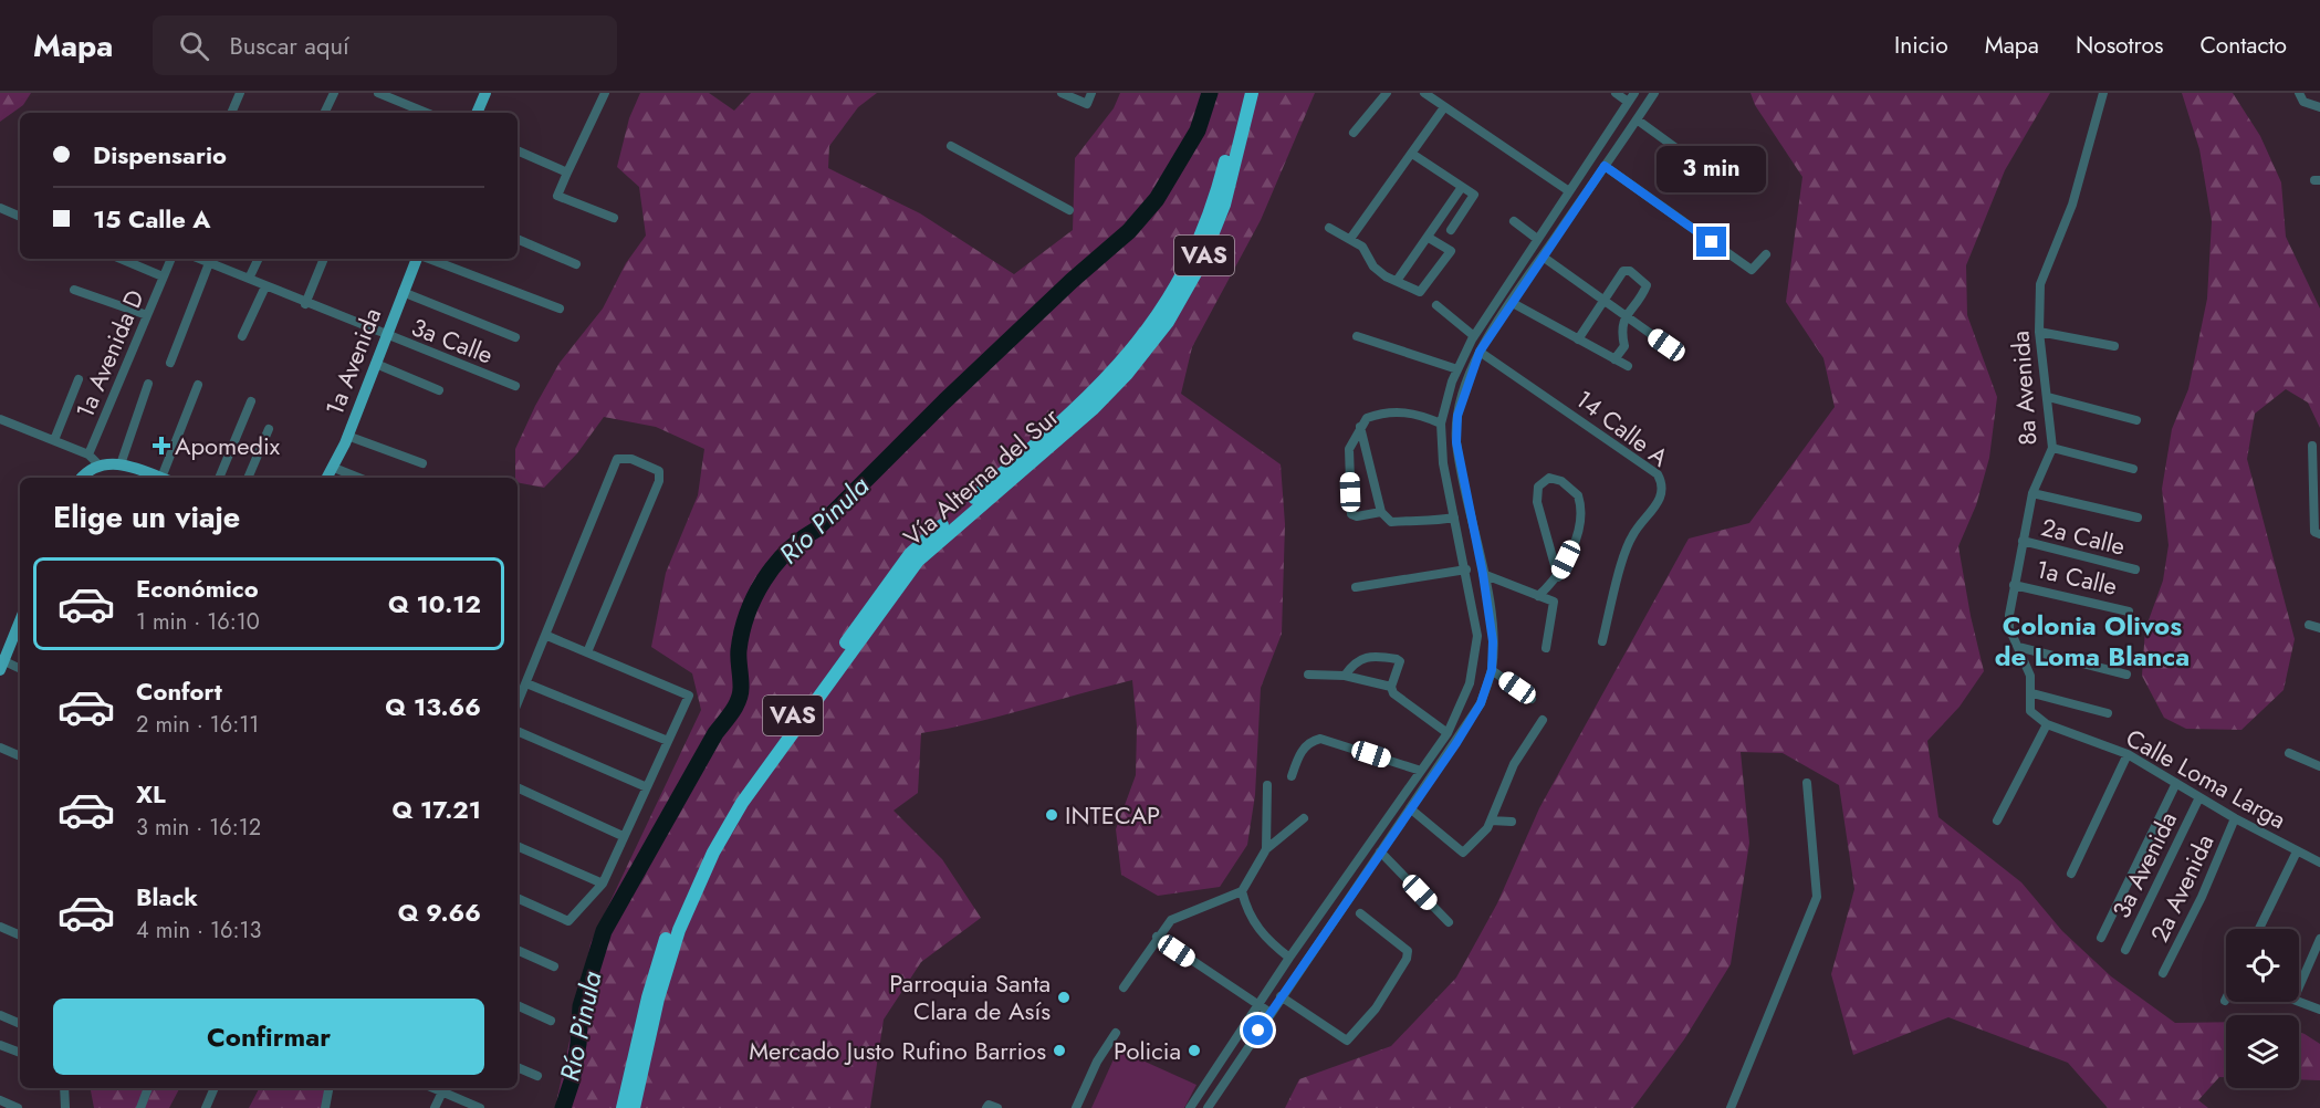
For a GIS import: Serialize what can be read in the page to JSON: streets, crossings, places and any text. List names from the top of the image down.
{
  "streets": {
    "highway": ["VAS", "Vía Alterna del Sur"],
    "main road": ["1a Avenida"],
    "street": [
      "3a Calle",
      "1a Avenida D",
      "8a Avenida",
      "14 Calle A",
      "2a Calle",
      "1a Calle",
      "Calle Loma Larga",
      "3a Avenida",
      "2a Avenida"
    ]
  },
  "crossings": [
    ["3a Calle", "1a Avenida"],
    ["8a Avenida", "2a Calle"],
    ["8a Avenida", "1a Calle"],
    ["8a Avenida", "Calle Loma Larga"],
    ["Calle Loma Larga", "3a Avenida"],
    ["Calle Loma Larga", "2a Avenida"]
  ],
  "districts": ["Colonia Olivos de Loma Blanca"],
  "water": ["Río Pinula"],
  "places": {
    "health": ["Apomedix"],
    "other": [
      "INTECAP",
      "Parroquia Santa Clara de Asís",
      "Mercado Justo Rufino Barrios",
      "Policia"
    ]
  },
  "page": {
    "header": "Mapa",
    "search": "Buscar aquí",
    "nav": [
      "Inicio",
      "Mapa",
      "Nosotros",
      "Contacto"
    ],
    "banner": ["Dispensario", "15 Calle A"],
    "bubble": "3 min",
    "heading": "Elige un viaje",
    "list": [
      {
        "name": "Económico",
        "note": "1 min · 16:10",
        "value": "Q 10.12"
      },
      {
        "name": "Confort",
        "note": "2 min · 16:11",
        "value": "Q 13.66"
      },
      {
        "name": "XL",
        "note": "3 min · 16:12",
        "value": "Q 17.21"
      },
      {
        "name": "Black",
        "note": "4 min · 16:13",
        "value": "Q 9.66"
      }
    ],
    "buttons": "Confirmar"
  }
}
